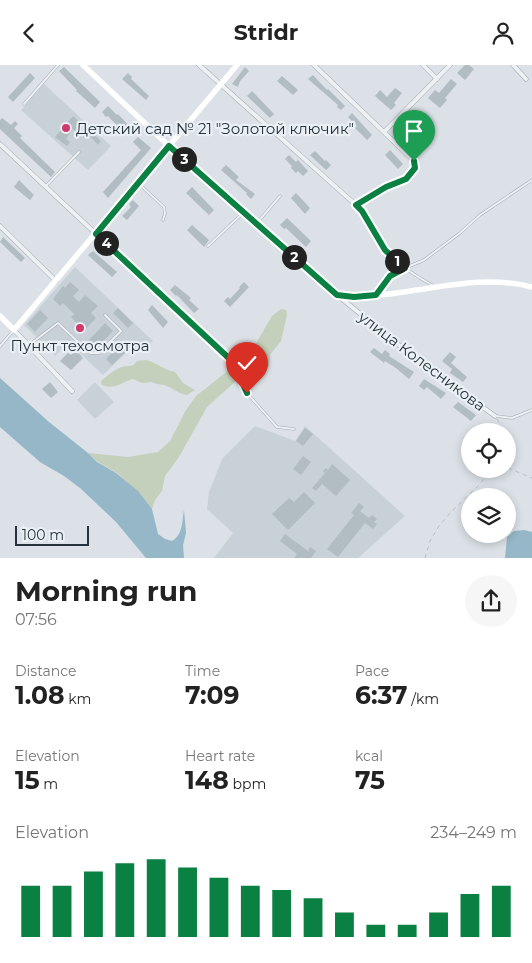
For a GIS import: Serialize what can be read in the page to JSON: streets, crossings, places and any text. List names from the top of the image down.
{
  "streets": {
    "street": ["улица Колесникова"]
  },
  "places": ["Детский сад № 21 \"Золотой ключик\"", "Пункт техосмотра"],
  "scale_bar": "100 m",
  "page": {
    "header": "Stridr",
    "pins": [
      "3",
      "4",
      "2",
      "1"
    ],
    "scale": "100 m",
    "heading": ["Morning run", "07:56"],
    "stats": [
      ["Distance", "1.08 km"],
      ["Time", "7:09"],
      ["Pace", "6:37 /km"],
      ["Elevation", "15 m"],
      ["Heart rate", "148 bpm"],
      ["kcal", "75"]
    ],
    "chart": ["Elevation", "234–249 m"]
  }
}
